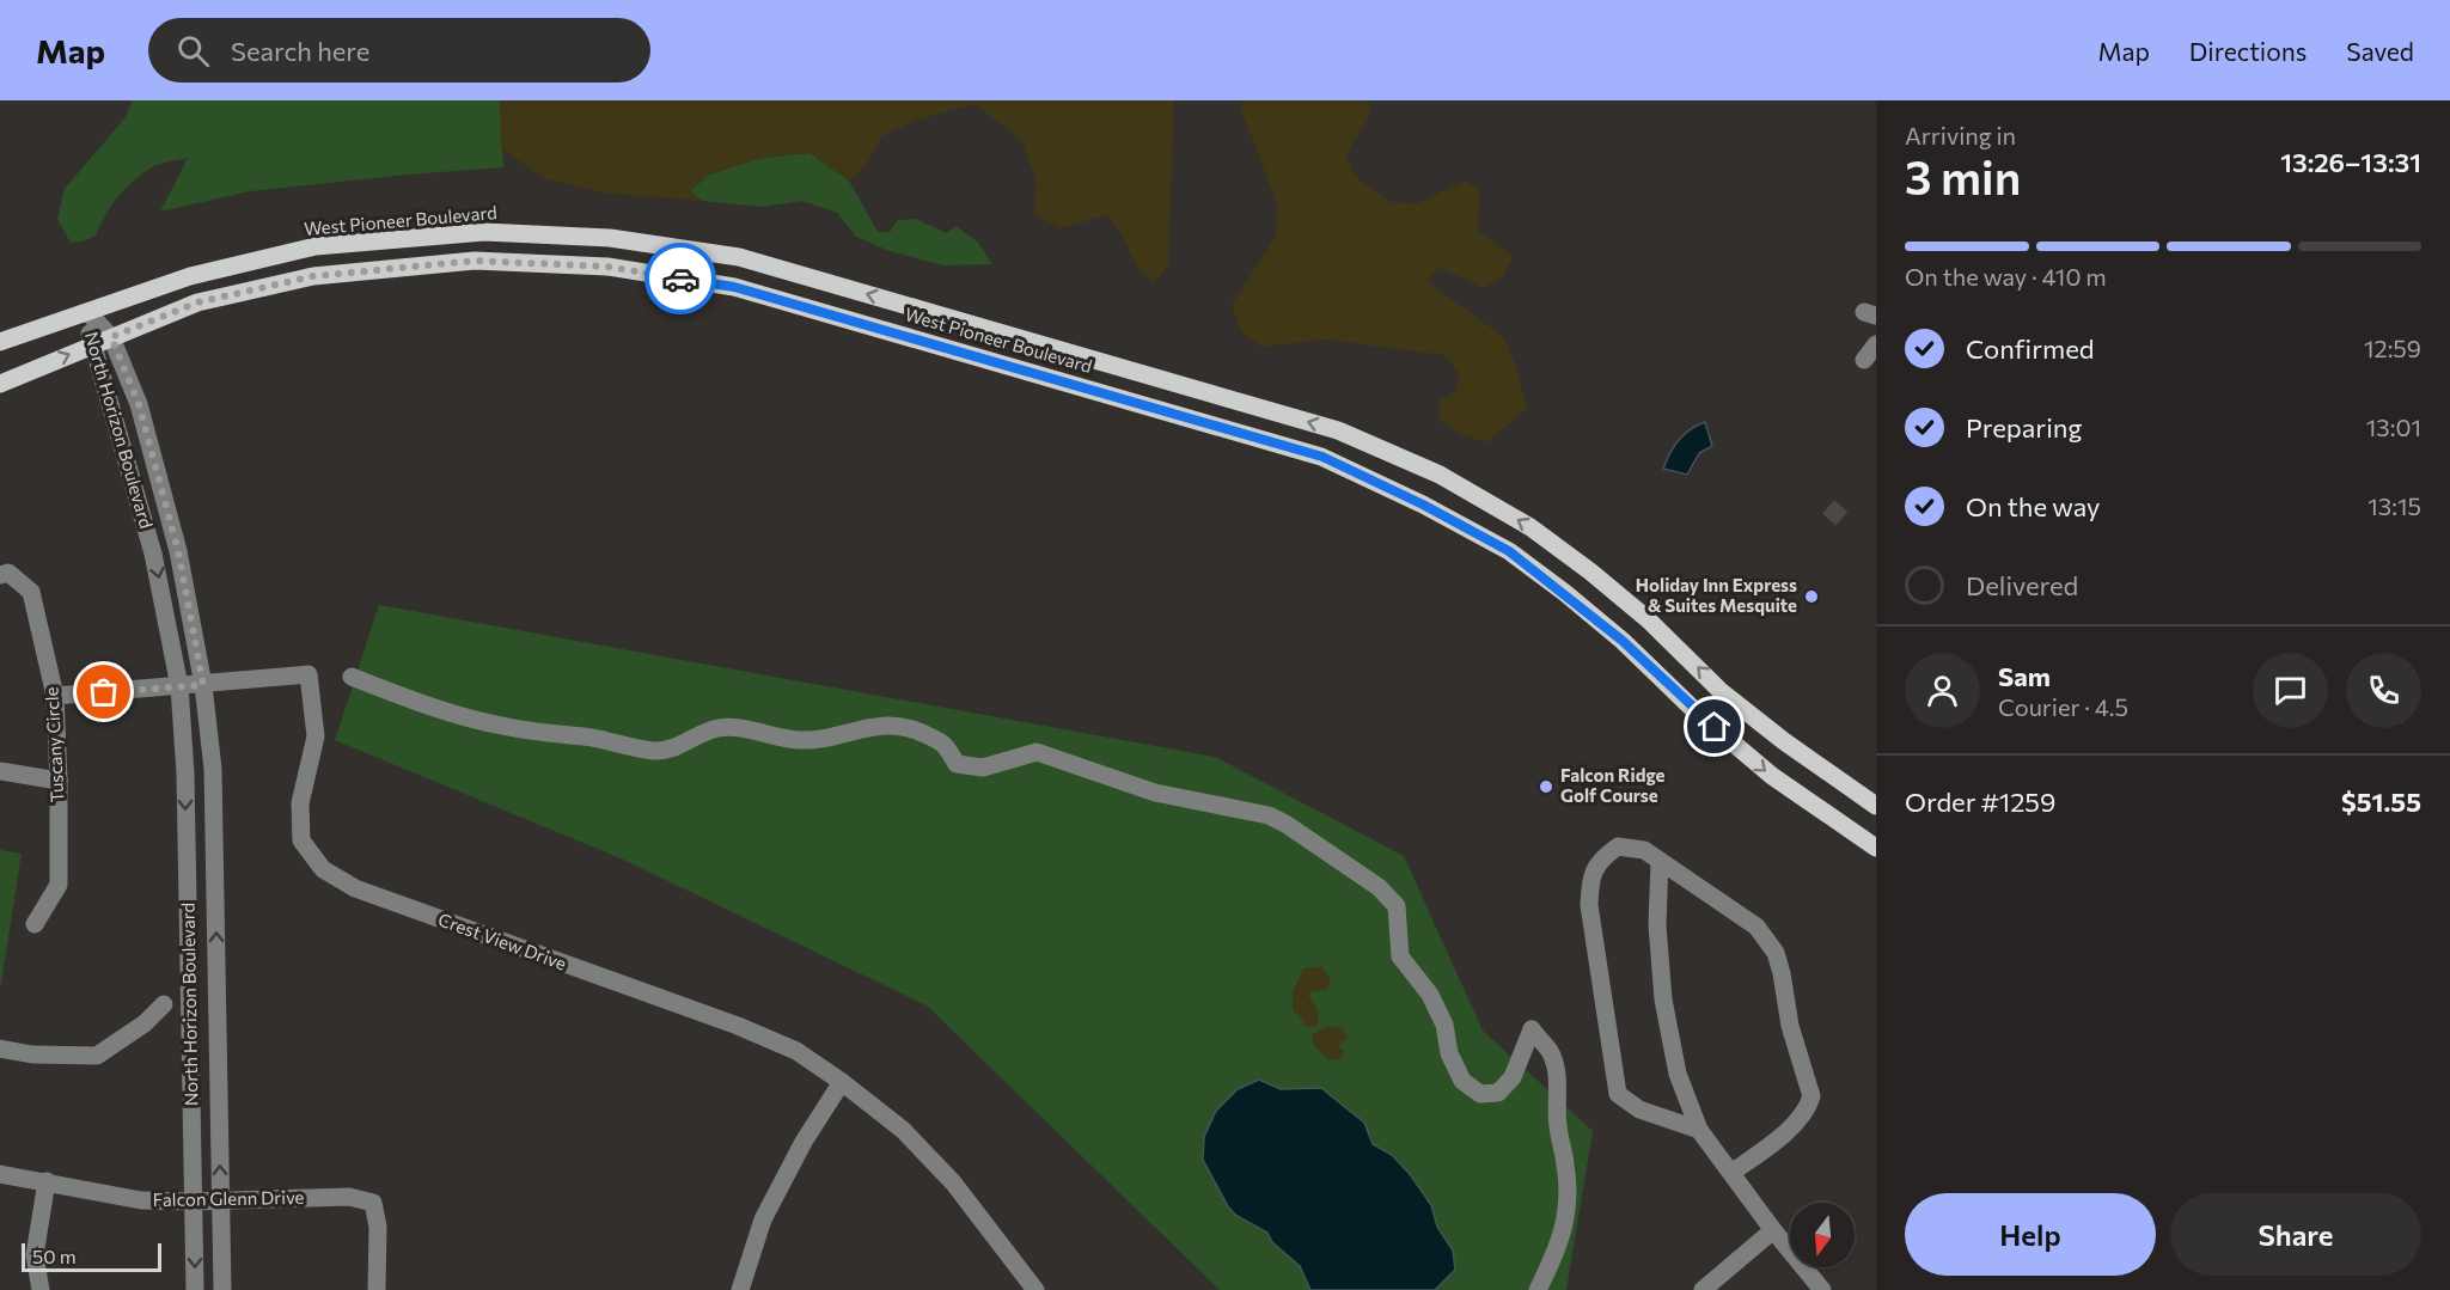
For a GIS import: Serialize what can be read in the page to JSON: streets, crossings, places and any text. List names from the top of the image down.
{
  "streets": {
    "main road": ["West Pioneer Boulevard"],
    "street": [
      "North Horizon Boulevard",
      "Tuscany Circle",
      "Crest View Drive",
      "Falcon Glenn Drive"
    ]
  },
  "crossings": [
    ["West Pioneer Boulevard", "North Horizon Boulevard"],
    ["North Horizon Boulevard", "Crest View Drive"],
    ["North Horizon Boulevard", "Falcon Glenn Drive"],
    ["Tuscany Circle", "Crest View Drive"]
  ],
  "places": ["Holiday Inn Express & Suites Mesquite", "Falcon Ridge Golf Course"],
  "scale_bar": "50 m",
  "north": "bottom",
  "page": {
    "header": "Map",
    "search": "Search here",
    "nav": ["Map", "Directions", "Saved"],
    "heading": ["3 min", "Arriving in", "13:26–13:31"],
    "panel": [
      "Sam",
      "Courier · 4.5",
      "Order #1259",
      "$51.55"
    ],
    "bar": "On the way · 410 m",
    "list": [
      ["Confirmed", "12:59"],
      ["Preparing", "13:01"],
      ["On the way", "13:15"],
      "Delivered"
    ],
    "buttons": ["Help", "Share"],
    "scale": "50 m"
  }
}
